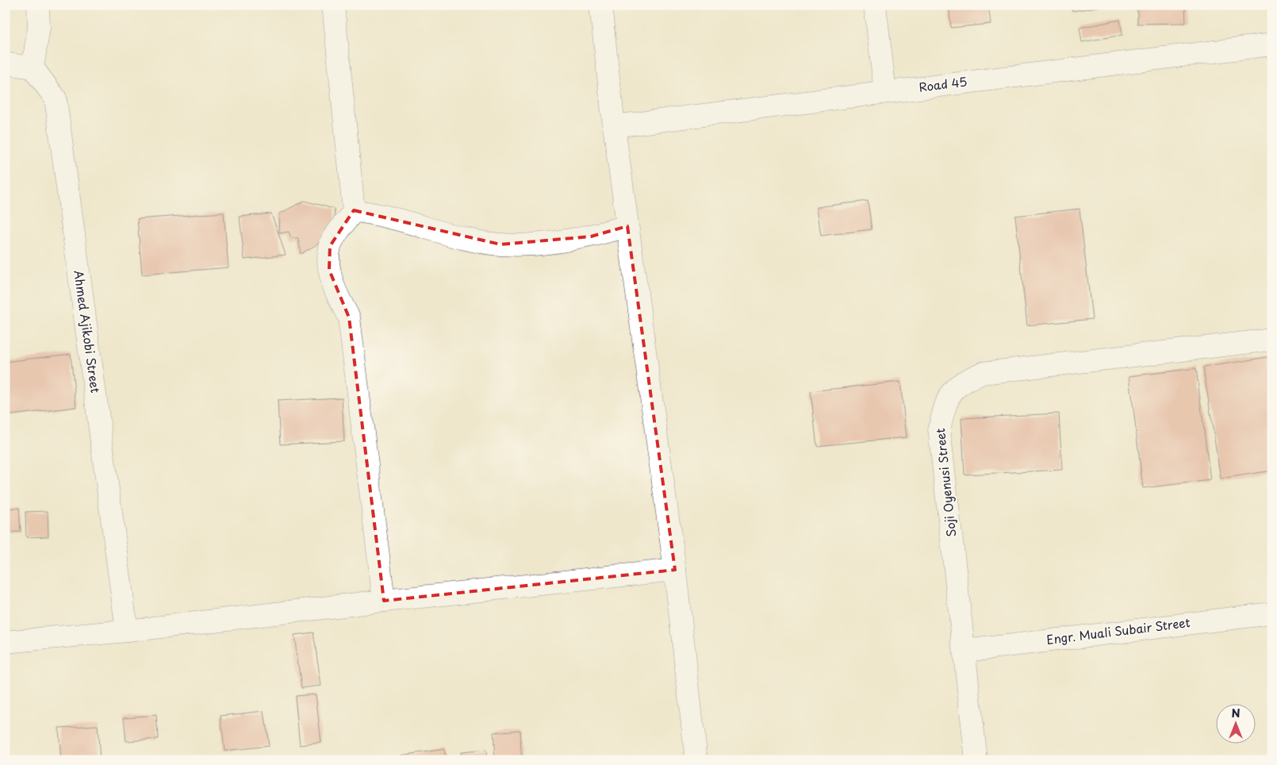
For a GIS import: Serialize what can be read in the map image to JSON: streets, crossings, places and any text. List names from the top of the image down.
{
  "streets": {
    "street": [
      "Road 45",
      "Ahmed Ajikobi Street",
      "Soji Oyenusi Street",
      "Engr. Muali Subair Street"
    ]
  },
  "crossings": [
    ["Soji Oyenusi Street", "Engr. Muali Subair Street"]
  ],
  "north": "top"
}
